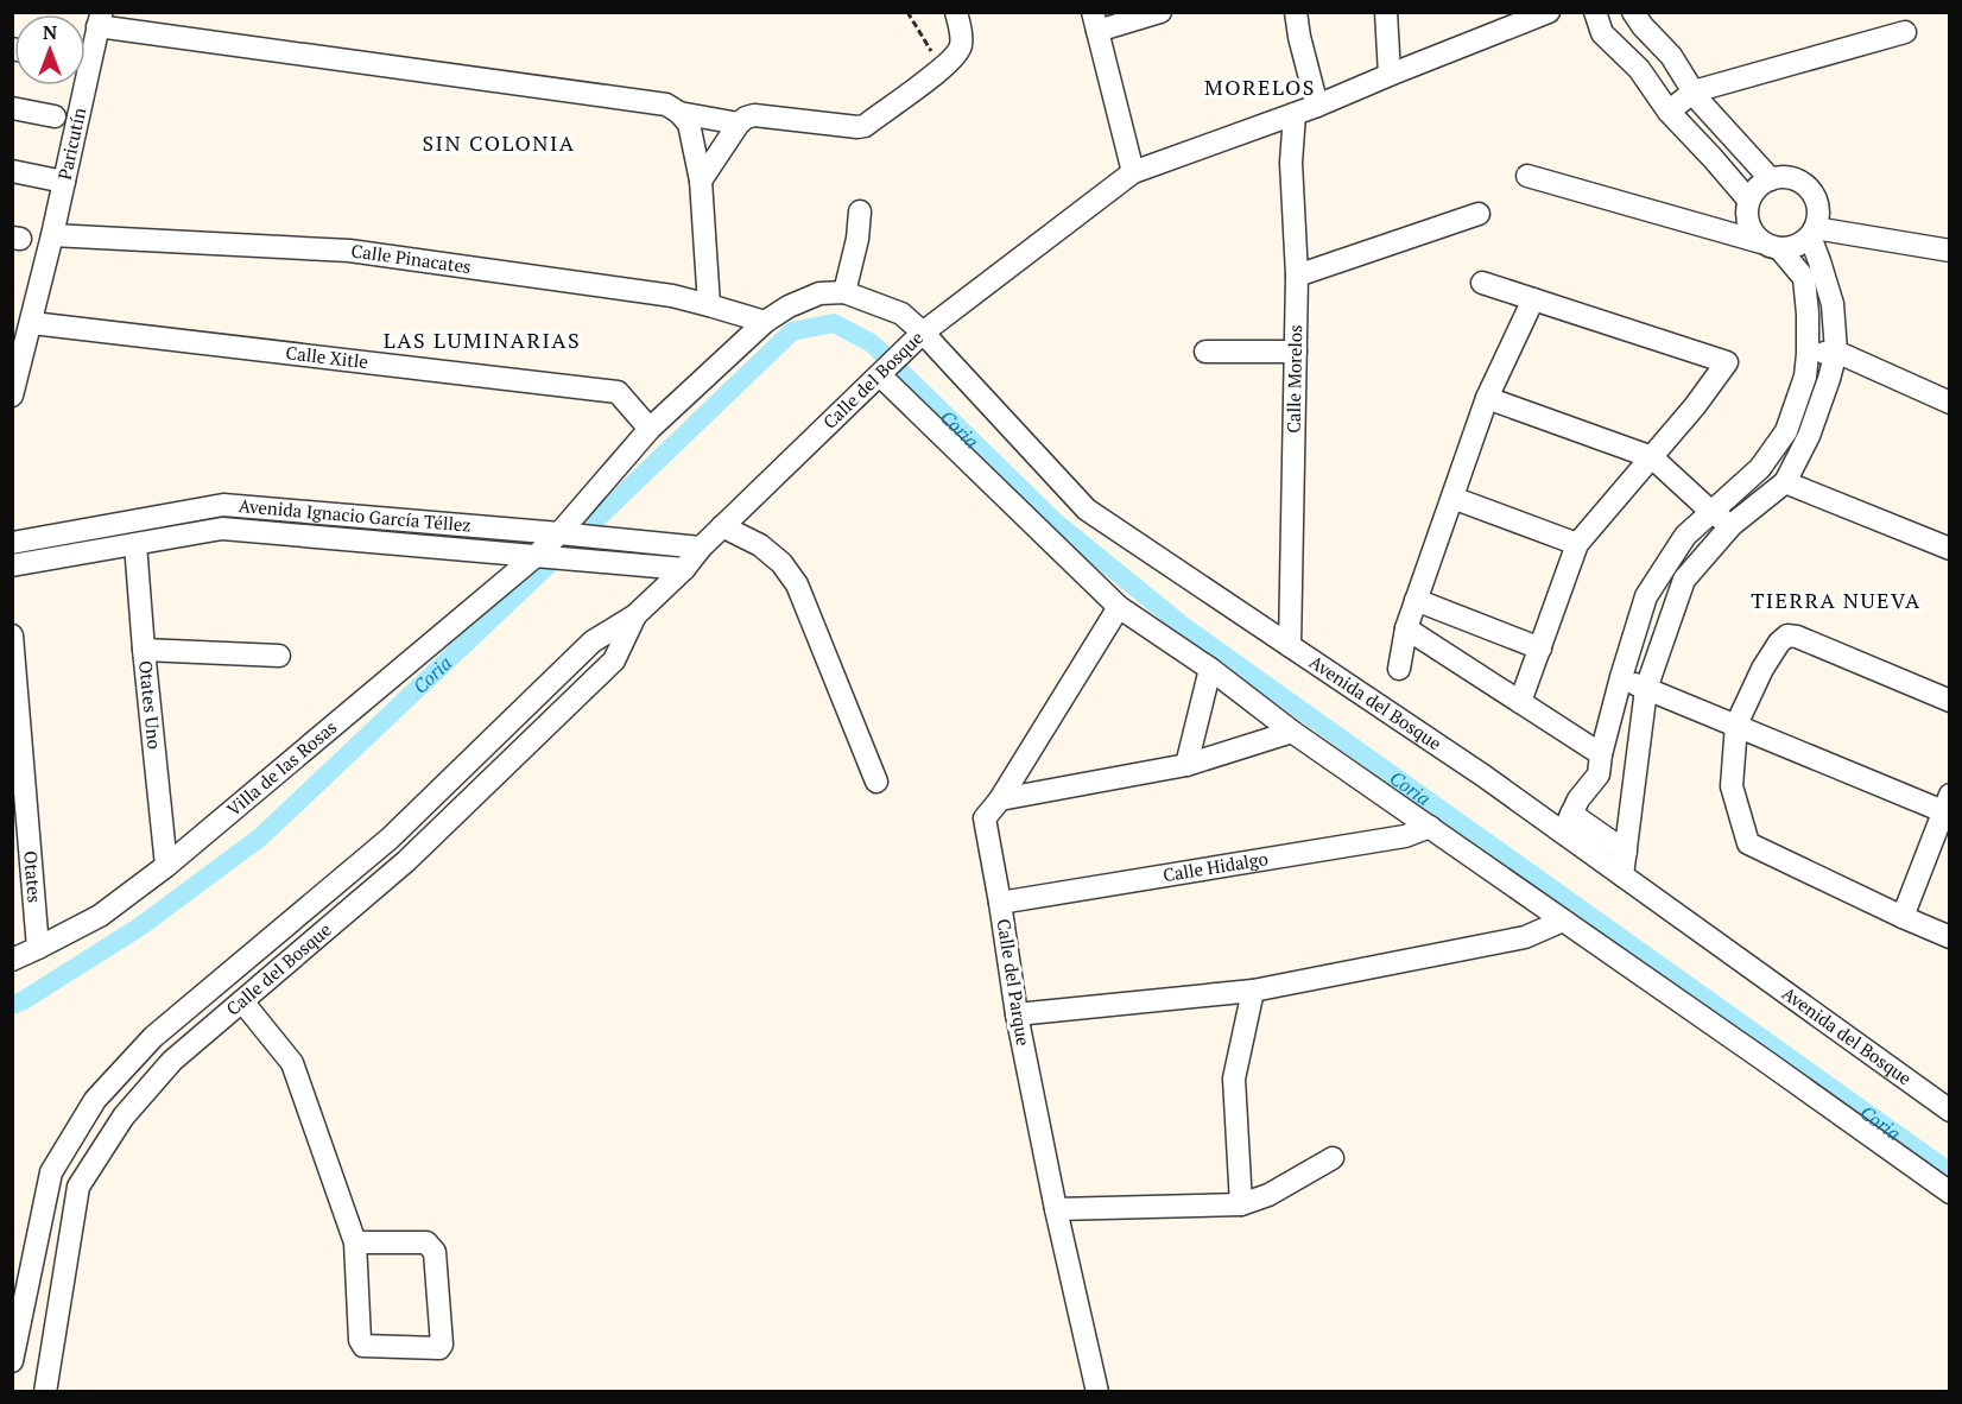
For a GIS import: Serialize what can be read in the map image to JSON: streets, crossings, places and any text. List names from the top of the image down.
{
  "streets": {
    "street": [
      "Paricutín",
      "Calle Pinacates",
      "Calle Xitle",
      "Calle Morelos",
      "Calle del Bosque",
      "Avenida Ignacio García Téllez",
      "Avenida del Bosque",
      "Otates Uno",
      "Villa de las Rosas",
      "Calle Hidalgo",
      "Otates",
      "Calle del Parque"
    ]
  },
  "crossings": [
    ["Paricutín", "Calle Pinacates"],
    ["Paricutín", "Calle Xitle"],
    ["Calle Pinacates", "Villa de las Rosas"],
    ["Calle Xitle", "Villa de las Rosas"],
    ["Calle Morelos", "Avenida del Bosque"],
    ["Calle del Bosque", "Avenida Ignacio García Téllez"],
    ["Calle del Bosque", "Avenida del Bosque"],
    ["Avenida Ignacio García Téllez", "Otates Uno"],
    ["Avenida Ignacio García Téllez", "Villa de las Rosas"],
    ["Avenida del Bosque", "Villa de las Rosas"],
    ["Otates Uno", "Villa de las Rosas"],
    ["Villa de las Rosas", "Otates"],
    ["Calle Hidalgo", "Calle del Parque"]
  ],
  "districts": [
    "MORELOS",
    "SIN COLONIA",
    "LAS LUMINARIAS",
    "TIERRA NUEVA"
  ],
  "water": ["Coria"],
  "north": "top"
}
